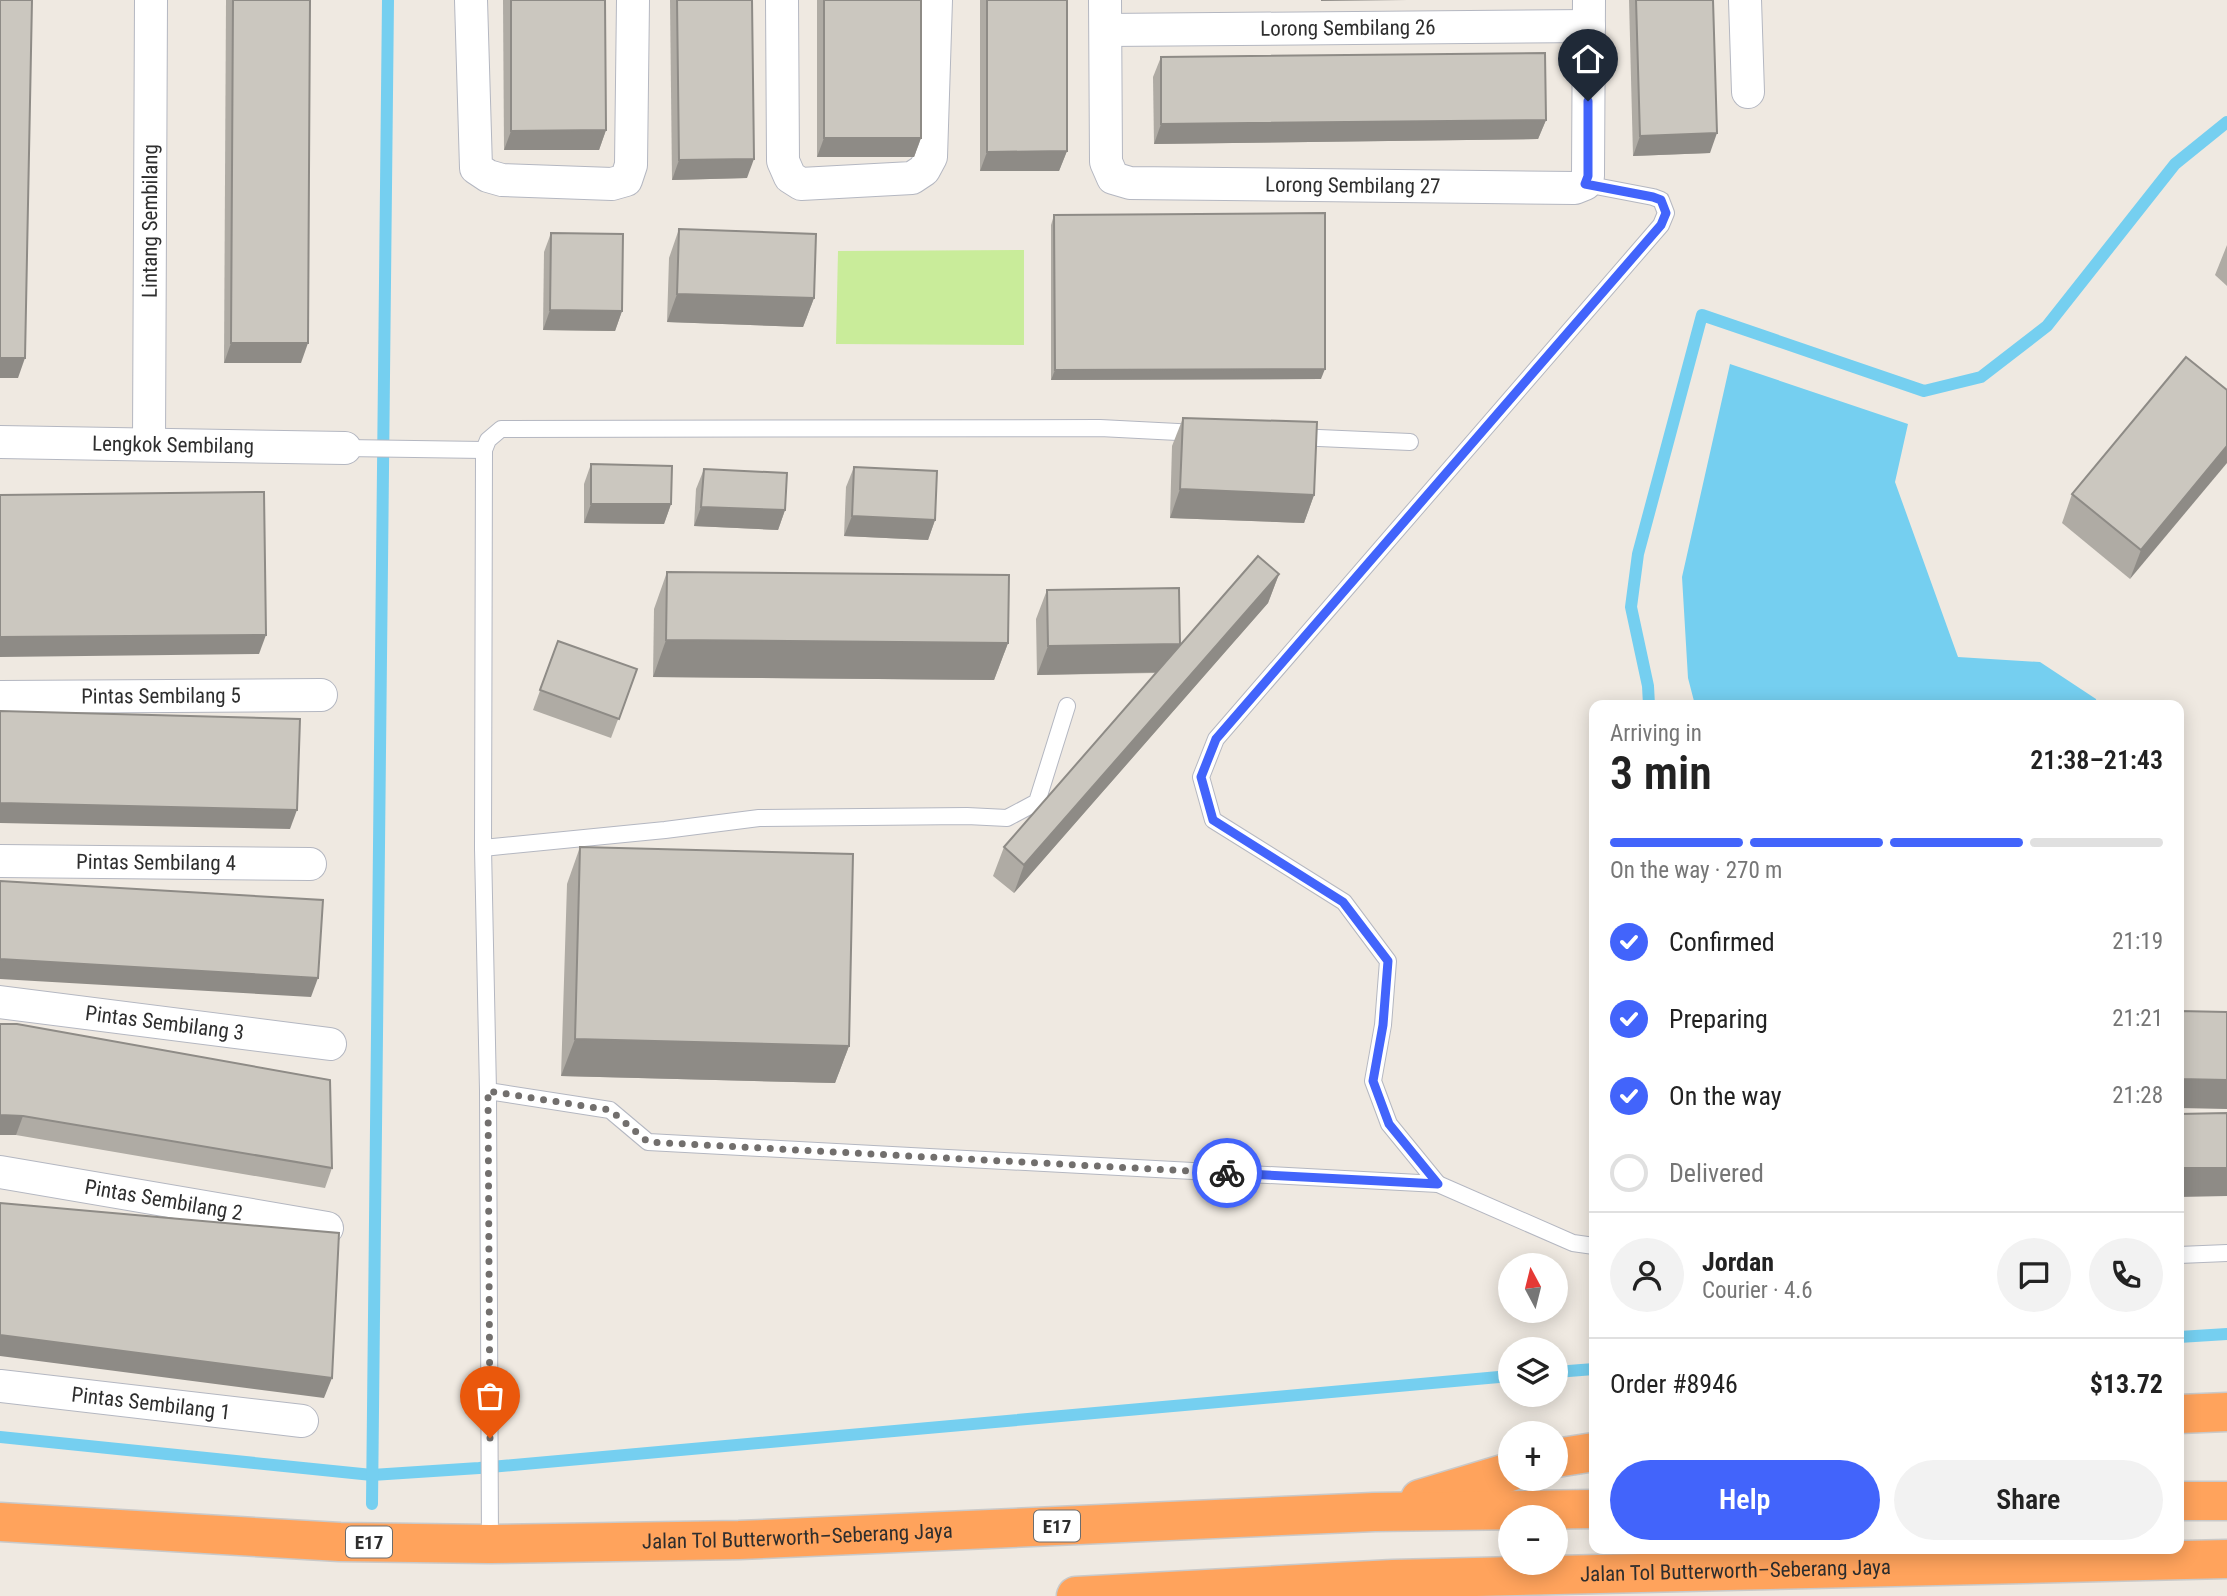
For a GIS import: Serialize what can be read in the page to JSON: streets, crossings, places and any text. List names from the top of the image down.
{
  "streets": {
    "highway": ["E17", "Jalan Tol Butterworth–Seberang Jaya"],
    "street": [
      "Lorong Sembilang 26",
      "Lorong Sembilang 27",
      "Lintang Sembilang",
      "Lengkok Sembilang",
      "Pintas Sembilang 5",
      "Pintas Sembilang 4",
      "Pintas Sembilang 3",
      "Pintas Sembilang 2",
      "Pintas Sembilang 1"
    ]
  },
  "crossings": [
    ["Lorong Sembilang 26", "Lorong Sembilang 27"],
    ["Lintang Sembilang", "Lengkok Sembilang"]
  ],
  "north": "top",
  "page": {
    "heading": ["3 min", "Arriving in", "21:38–21:43"],
    "panel": [
      "Jordan",
      "Courier · 4.6",
      "Order #8946",
      "$13.72"
    ],
    "bar": "On the way · 270 m",
    "list": [
      ["Confirmed", "21:19"],
      ["Preparing", "21:21"],
      ["On the way", "21:28"],
      "Delivered"
    ],
    "map_buttons": ["+", "−"],
    "buttons": ["Help", "Share"]
  }
}
